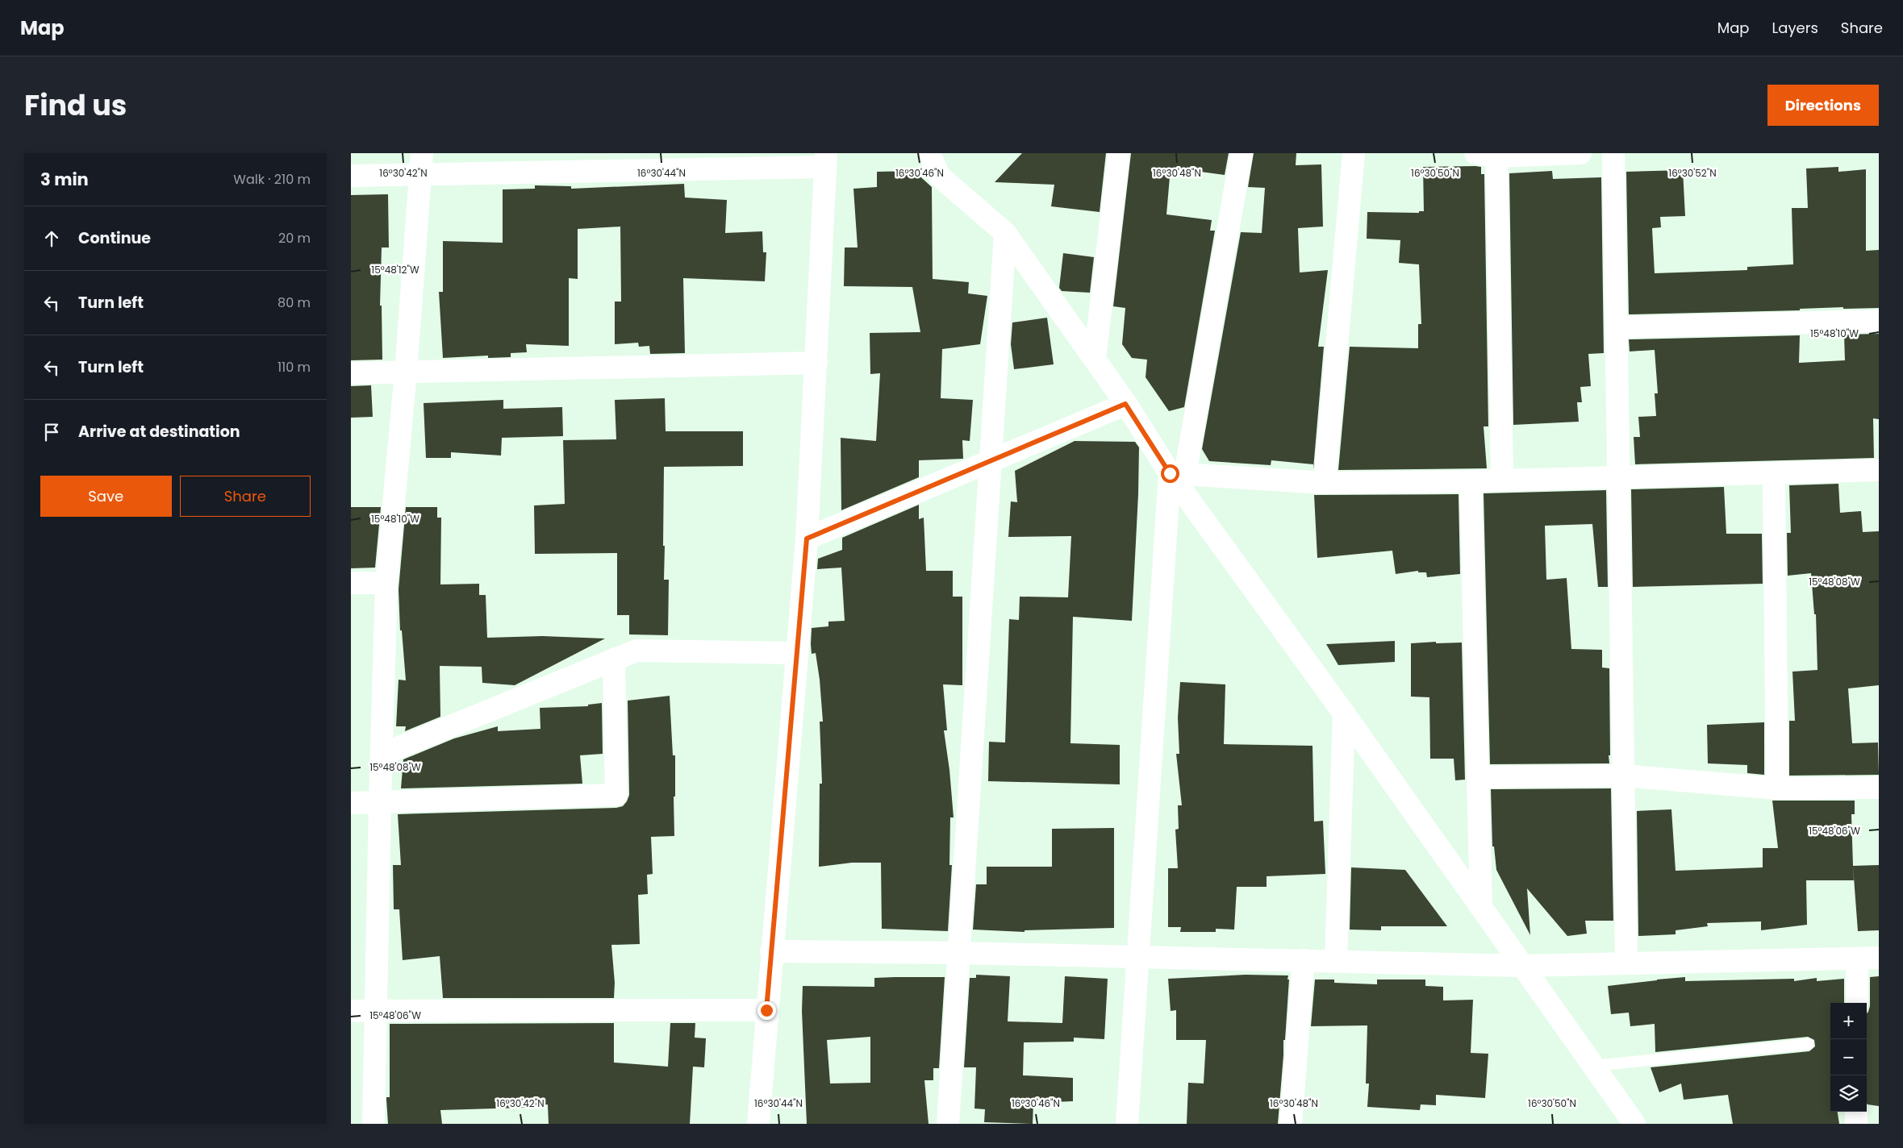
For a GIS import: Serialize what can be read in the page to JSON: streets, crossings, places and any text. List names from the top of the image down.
{
  "page": {
    "header": "Map",
    "nav": ["Map", "Layers", "Share"],
    "title": "Find us",
    "buttons": [
      "Directions",
      ["Save", "Share"]
    ],
    "heading": ["3 min", "Walk · 210 m"],
    "list": [
      ["Continue", "20 m"],
      ["Turn left", "80 m"],
      ["Turn left", "110 m"],
      "Arrive at destination"
    ],
    "map_buttons": ["+", "−"]
  },
  "coordinates": [
    "16°30'42\"N",
    "16°30'44\"N",
    "16°30'46\"N",
    "16°30'48\"N",
    "16°30'50\"N",
    "16°30'52\"N",
    "15°48'12\"W",
    "15°48'10\"W",
    "15°48'08\"W",
    "15°48'06\"W"
  ]
}
